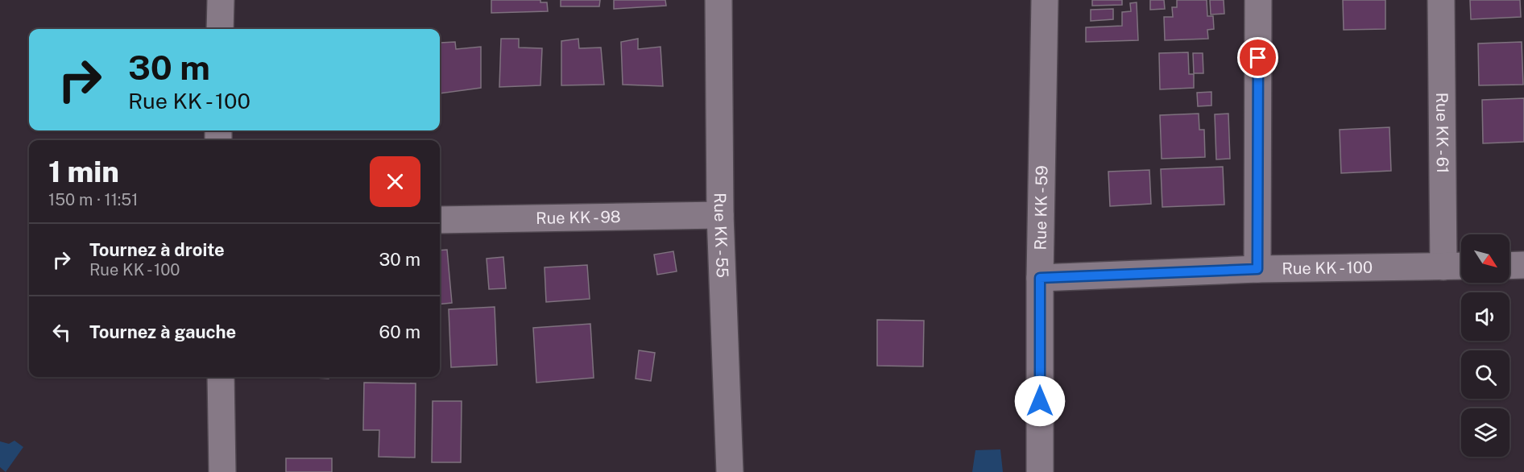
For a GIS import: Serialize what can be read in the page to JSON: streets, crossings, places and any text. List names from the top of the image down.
{
  "streets": {
    "street": [
      "Rue KK - 61",
      "Rue KK - 59",
      "Rue KK - 98",
      "Rue KK - 55",
      "Rue KK - 100"
    ]
  },
  "crossings": [
    ["Rue KK - 61", "Rue KK - 100"],
    ["Rue KK - 59", "Rue KK - 100"],
    ["Rue KK - 98", "Rue KK - 55"]
  ],
  "north": "bottom right",
  "page": {
    "turn": ["30 m", "Rue KK - 100"],
    "heading": ["1 min", "150 m · 11:51"],
    "list": [
      {
        "name": "Tournez à droite",
        "note": "Rue KK - 100",
        "value": "30 m"
      },
      {
        "name": "Tournez à gauche",
        "value": "60 m"
      }
    ]
  }
}
